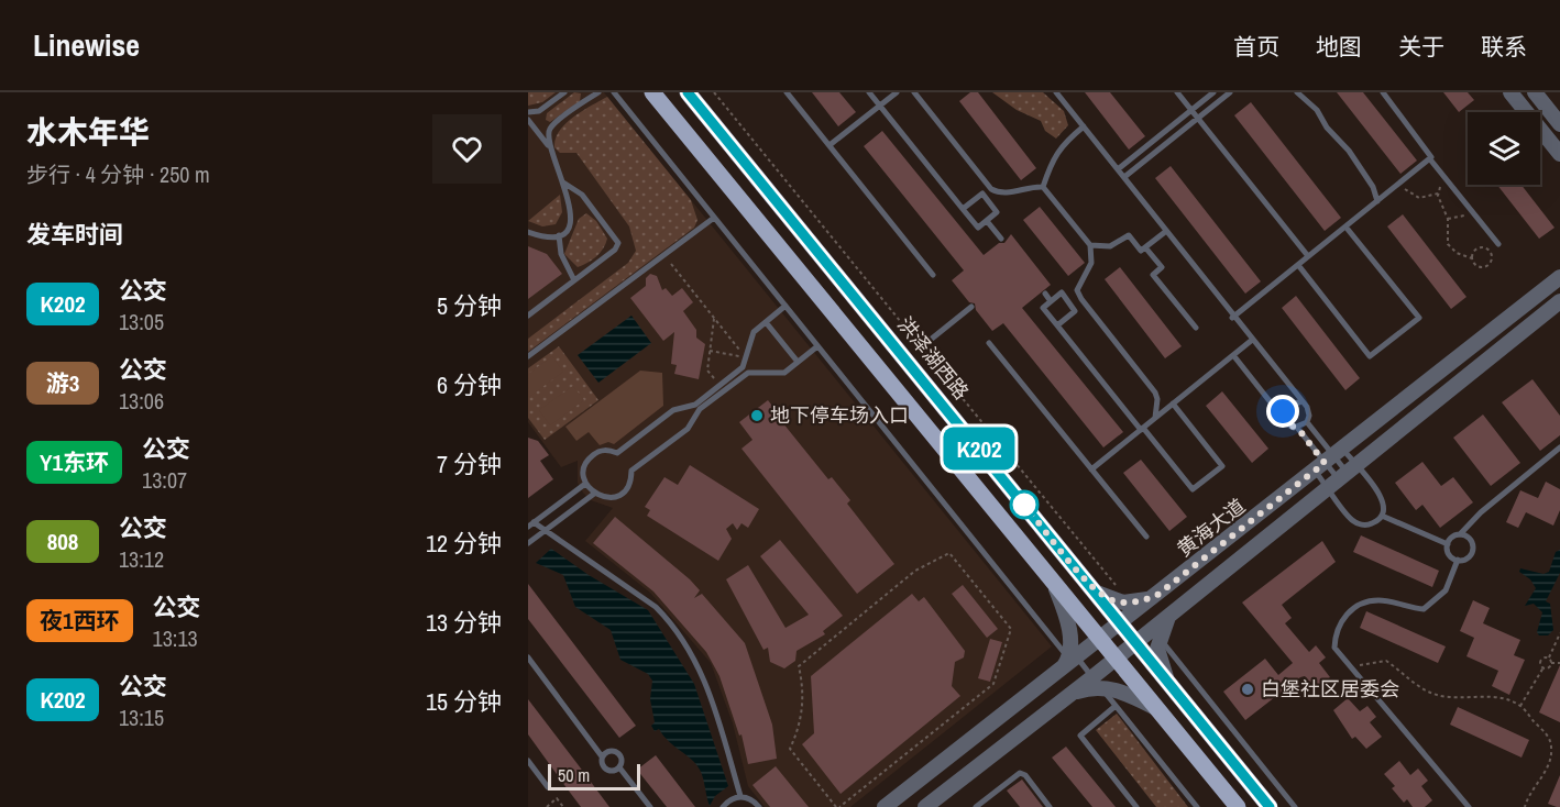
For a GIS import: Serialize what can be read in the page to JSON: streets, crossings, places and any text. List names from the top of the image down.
{
  "streets": {
    "main road": ["洪泽湖西路"],
    "street": ["黄海大道"]
  },
  "crossings": [
    ["洪泽湖西路", "黄海大道"]
  ],
  "places": ["地下停车场入口", "白堡社区居委会"],
  "lines": ["bus line K202"],
  "scale_bar": "50 m",
  "page": {
    "header": "Linewise",
    "nav": [
      "首页",
      "地图",
      "关于",
      "联系"
    ],
    "heading": [
      ["水木年华", "步行 · 4 分钟 · 250 m"],
      "发车时间"
    ],
    "on_map": "K202",
    "list": [
      {
        "mark": "K202",
        "name": "公交",
        "note": "13:05",
        "value": "5 分钟"
      },
      {
        "mark": "游3",
        "name": "公交",
        "note": "13:06",
        "value": "6 分钟"
      },
      {
        "mark": "Y1东环",
        "name": "公交",
        "note": "13:07",
        "value": "7 分钟"
      },
      {
        "mark": "808",
        "name": "公交",
        "note": "13:12",
        "value": "12 分钟"
      },
      {
        "mark": "夜1西环",
        "name": "公交",
        "note": "13:13",
        "value": "13 分钟"
      },
      {
        "mark": "K202",
        "name": "公交",
        "note": "13:15",
        "value": "15 分钟"
      }
    ],
    "scale": "50 m"
  }
}
